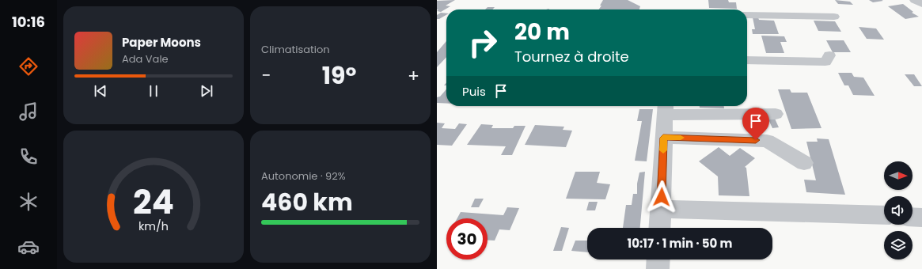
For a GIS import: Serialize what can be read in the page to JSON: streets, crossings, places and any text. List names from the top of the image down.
{
  "north": "right",
  "page": {
    "tabs": "10:16",
    "tile": [
      "Climatisation",
      ["Autonomie · 92%", "460 km"]
    ],
    "turn": ["20 m", "Tournez à droite"],
    "song": ["Paper Moons", "Ada Vale"],
    "heat": ["−", "19°", "+"],
    "then": "Puis",
    "limit": "30",
    "trip": "10:17 · 1 min · 50 m",
    "gauge": ["24", "km/h"]
  }
}
